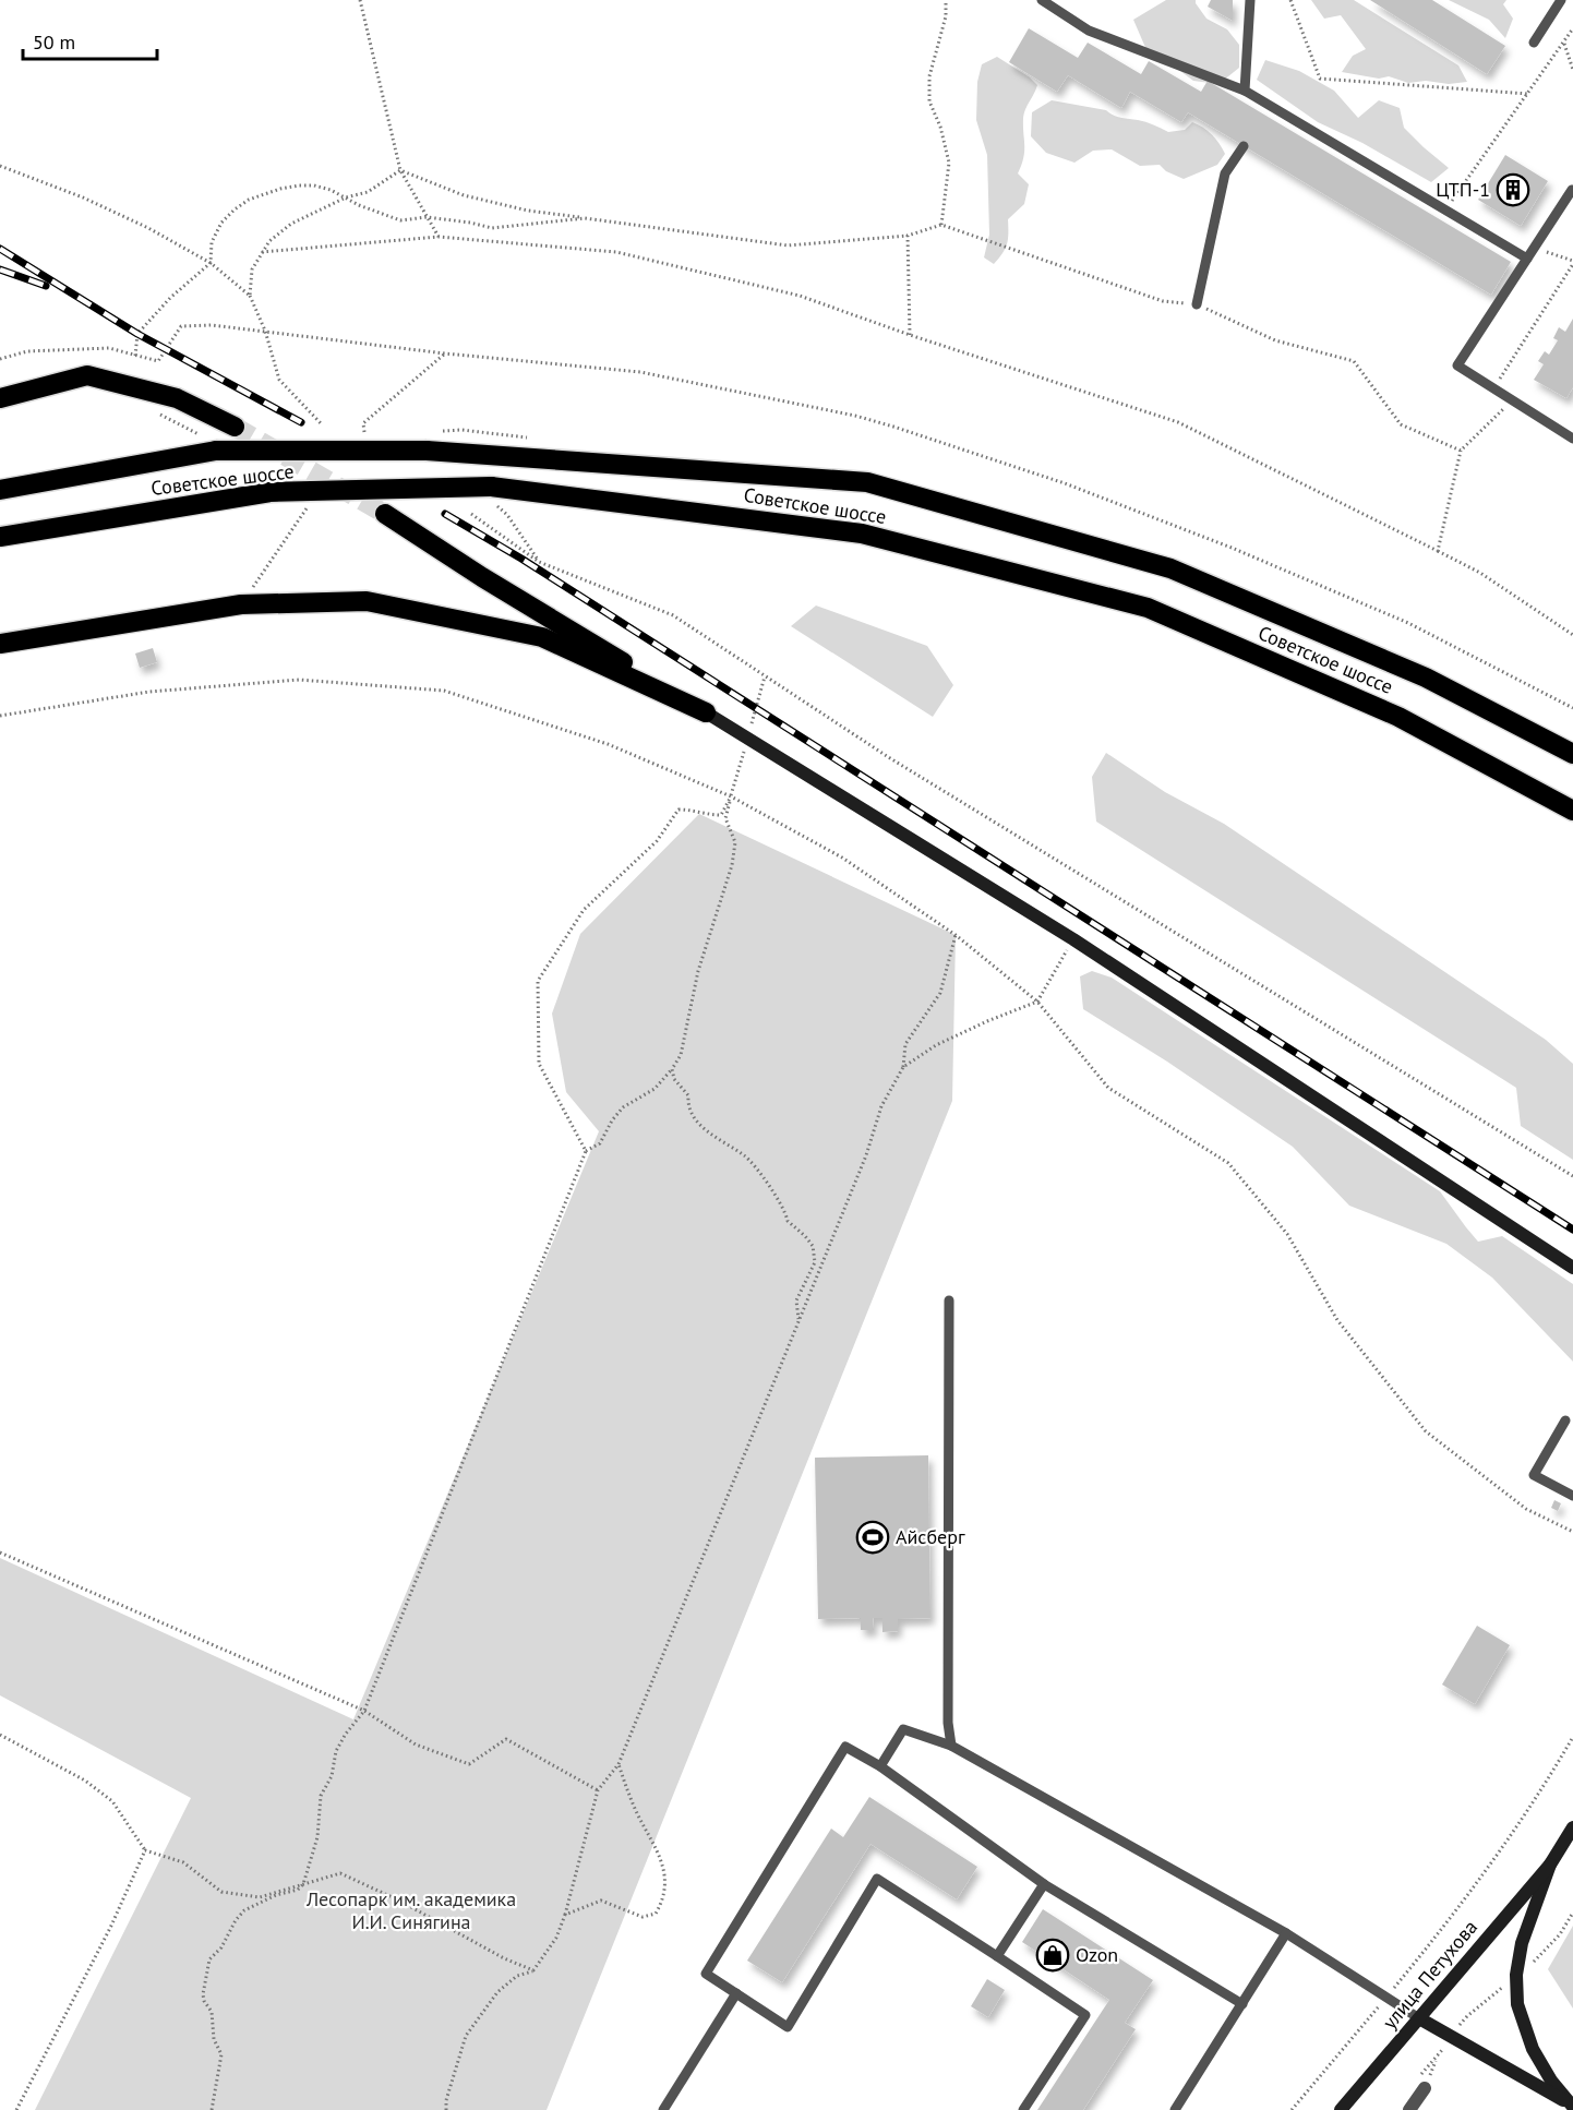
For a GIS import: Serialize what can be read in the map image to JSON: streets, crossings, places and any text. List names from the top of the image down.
{
  "streets": {
    "highway": ["Советское шоссе"],
    "street": ["улица Петухова"]
  },
  "parks": ["Лесопарк им. академика И.И. Синягина"],
  "places": {
    "building": ["ЦТП-1"],
    "sports": ["Айсберг"],
    "shop": ["Ozon"]
  },
  "scale_bar": "50 m"
}
